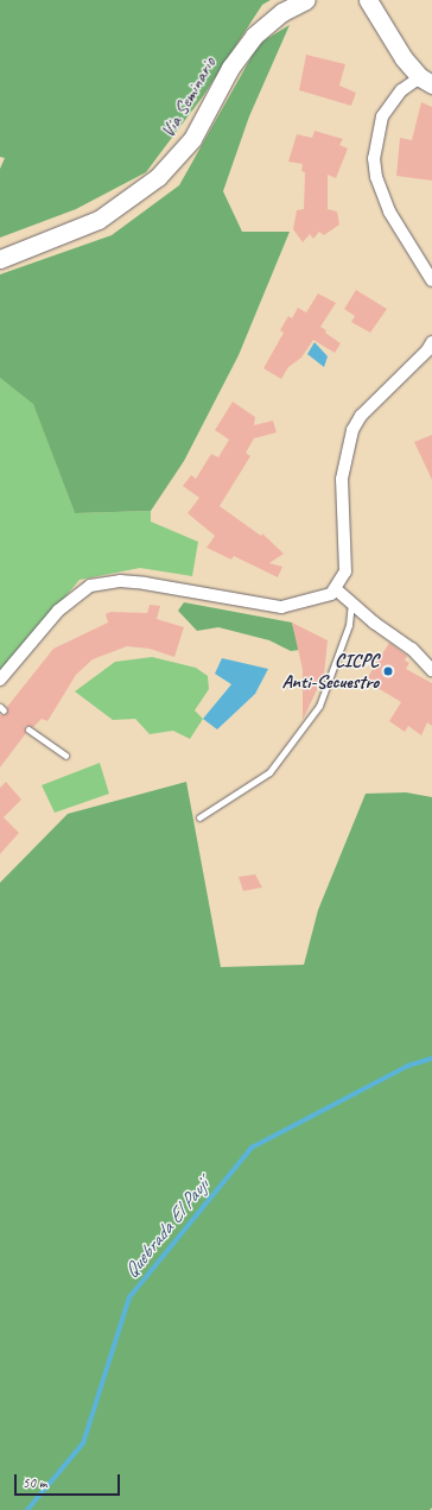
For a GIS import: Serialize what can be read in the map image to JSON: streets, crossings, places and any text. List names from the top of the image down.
{
  "streets": {
    "main road": ["Vía Seminario"]
  },
  "water": ["Quebrada El Paují"],
  "places": ["CICPC Anti-Secuestro"],
  "scale_bar": "50 m"
}
